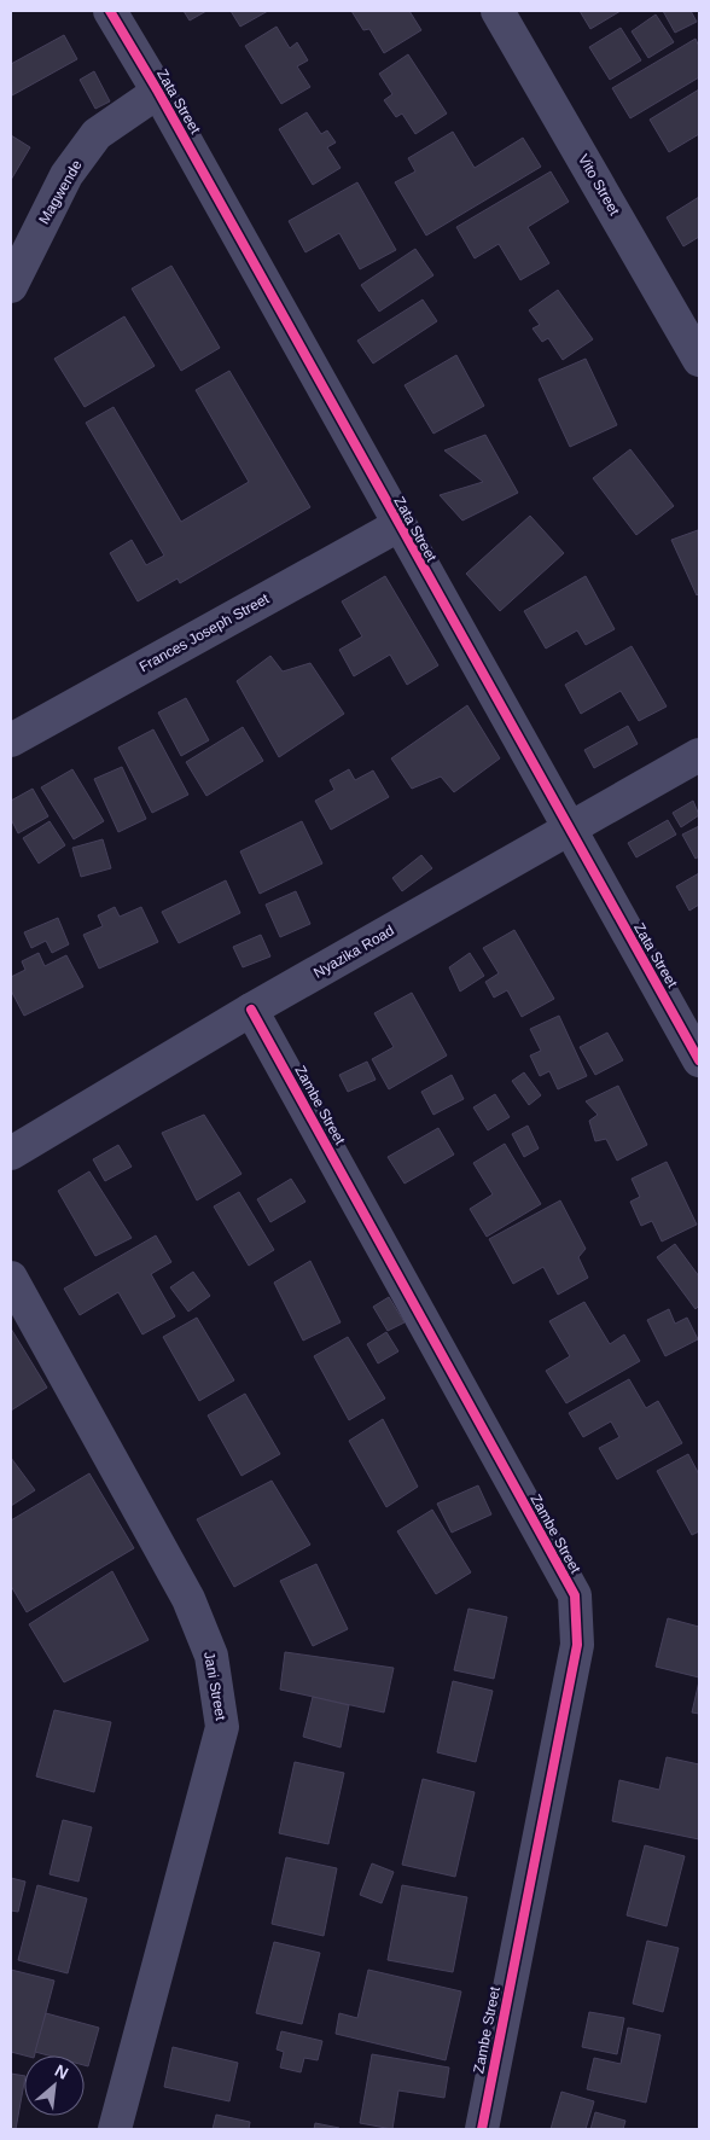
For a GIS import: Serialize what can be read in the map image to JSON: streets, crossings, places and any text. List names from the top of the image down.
{
  "streets": {
    "street": [
      "Zata Street",
      "Vito Street",
      "Magwende",
      "Frances Joseph Street",
      "Nyazika Road",
      "Zambe Street",
      "Jani Street"
    ]
  },
  "crossings": [
    ["Zata Street", "Magwende"],
    ["Zata Street", "Frances Joseph Street"],
    ["Zata Street", "Nyazika Road"],
    ["Nyazika Road", "Zambe Street"]
  ],
  "north": "top right"
}
